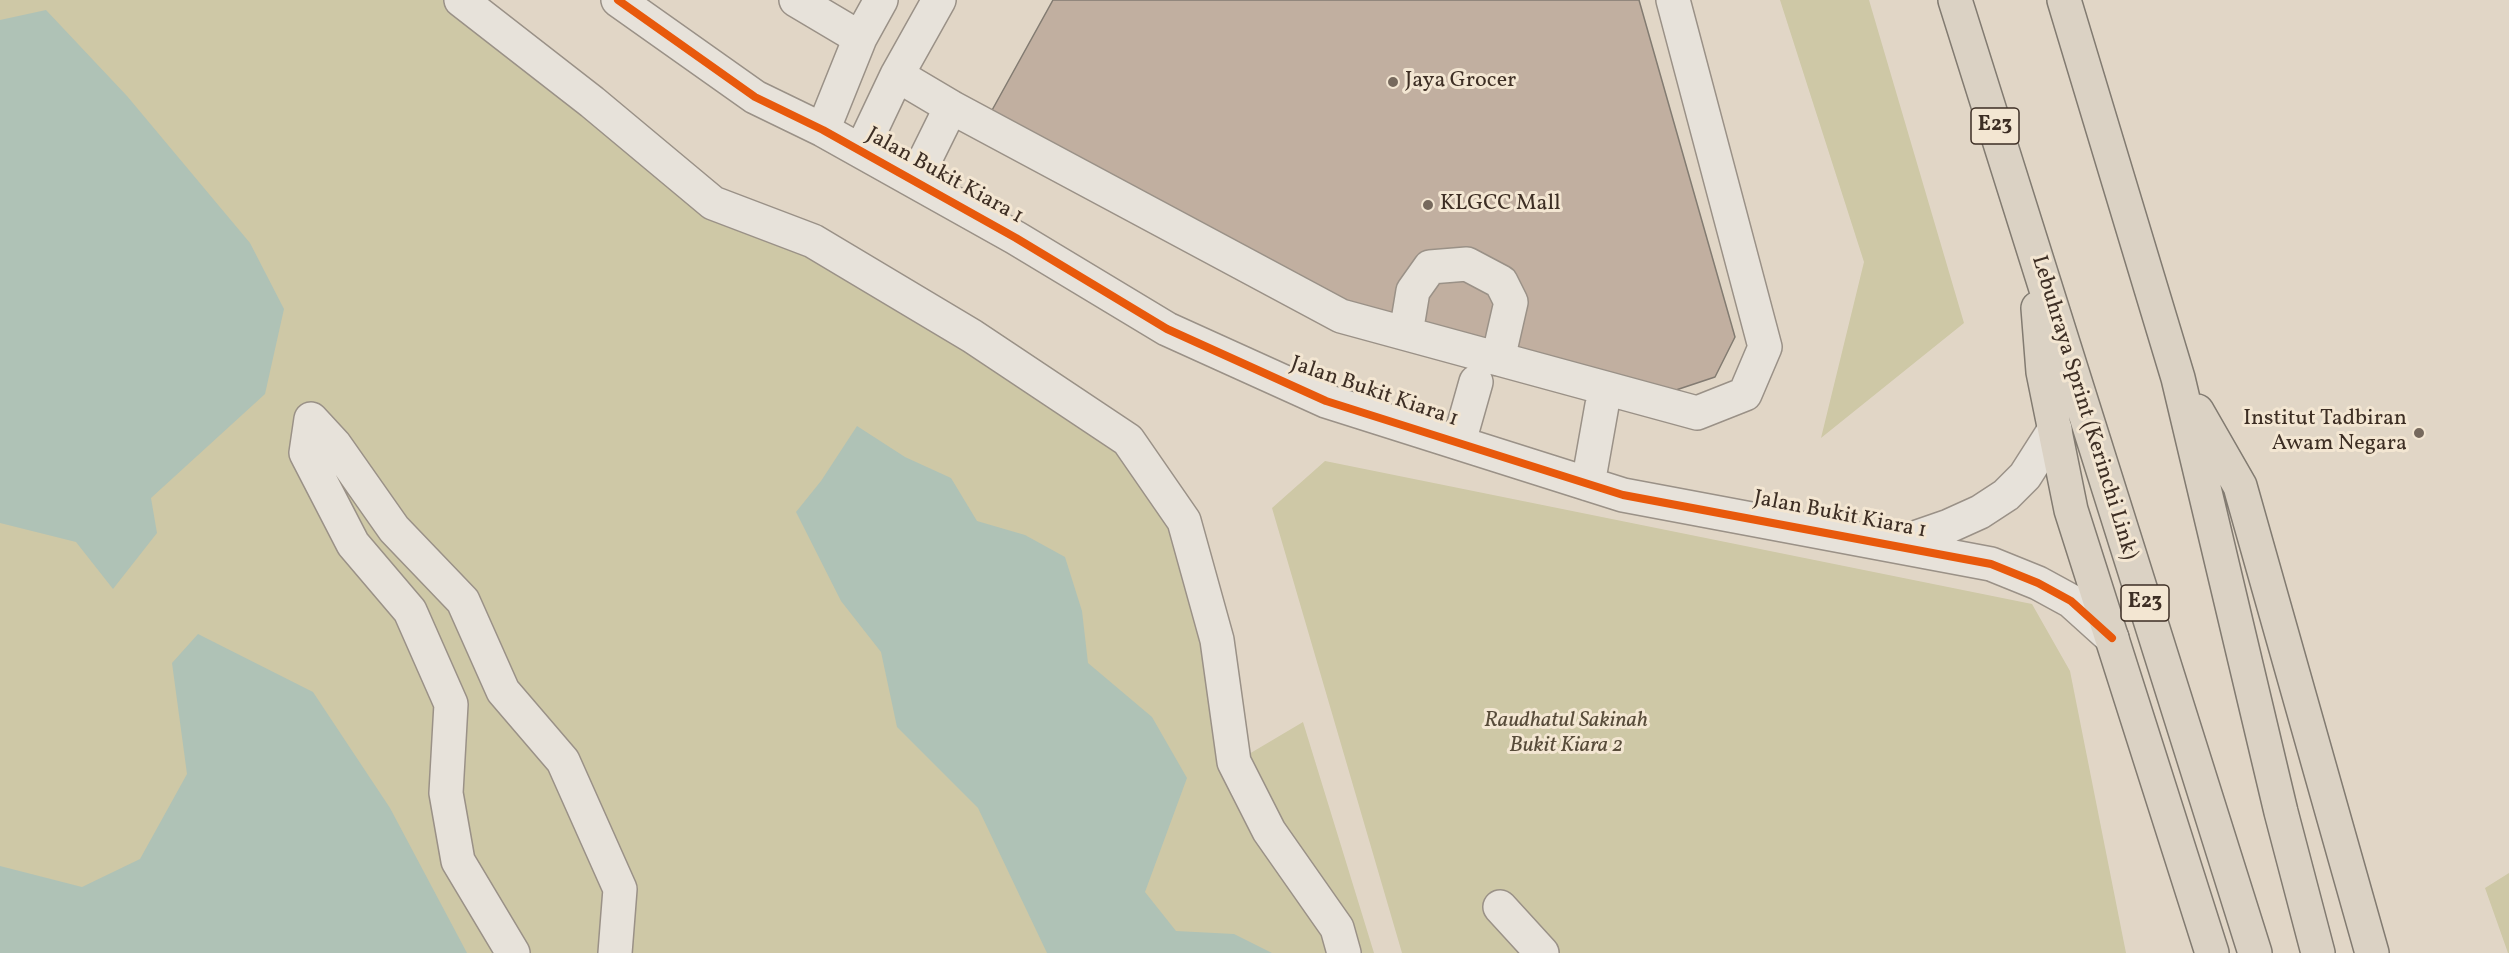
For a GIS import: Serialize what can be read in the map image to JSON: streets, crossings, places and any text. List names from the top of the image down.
{
  "streets": {
    "highway": ["E23", "Lebuhraya Sprint (Kerinchi Link)"],
    "street": ["Jalan Bukit Kiara 1"]
  },
  "parks": ["Raudhatul Sakinah Bukit Kiara 2"],
  "places": ["Jaya Grocer", "KLGCC Mall", "Institut Tadbiran Awam Negara"]
}
